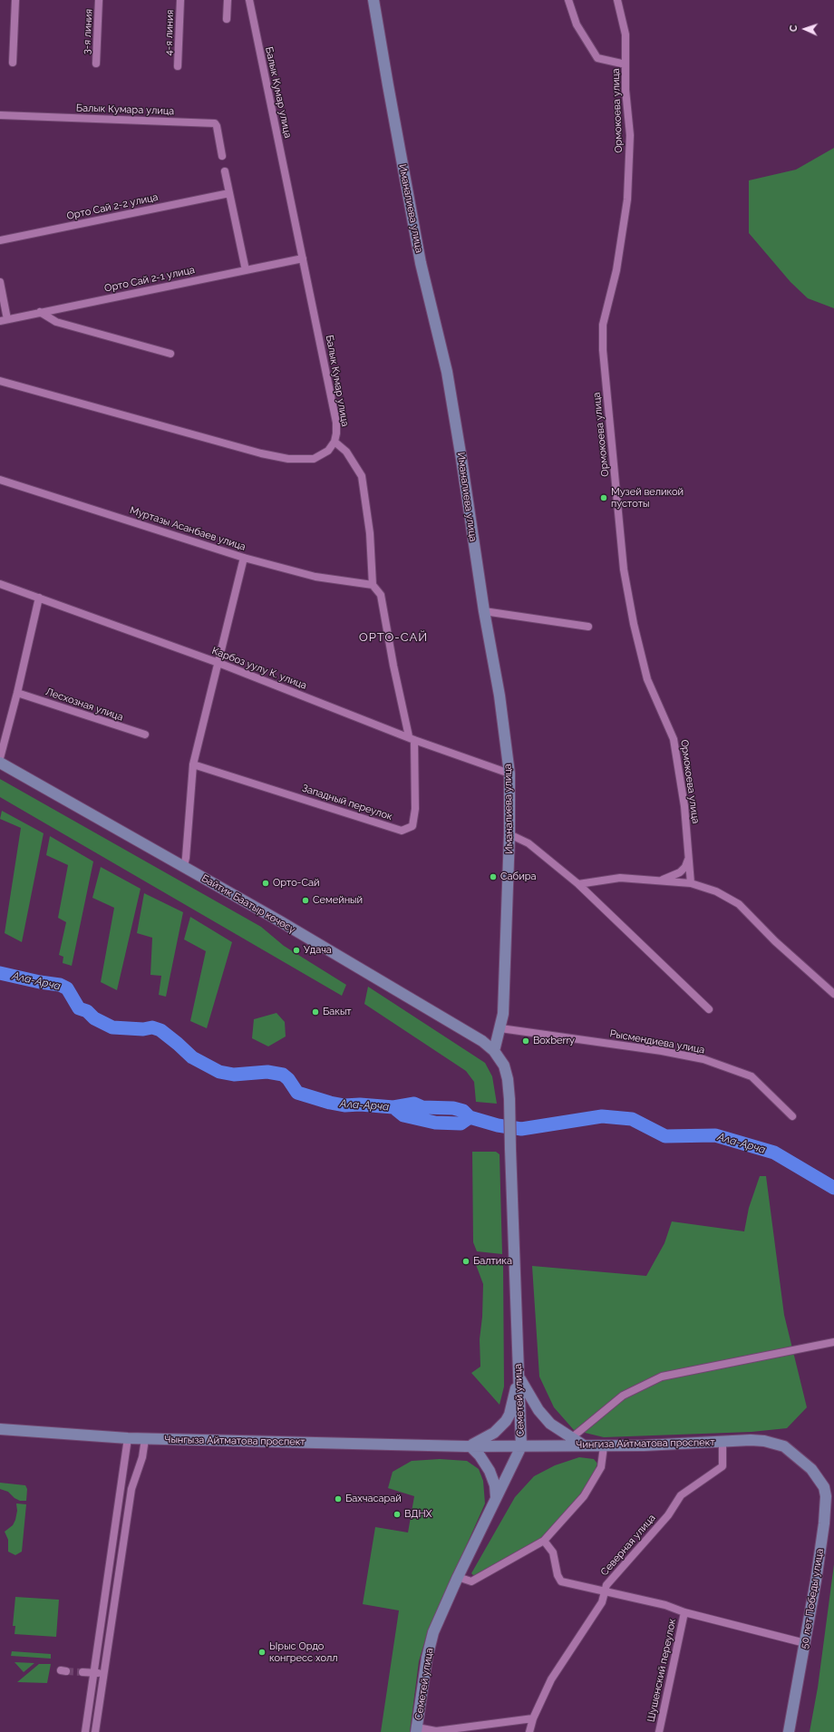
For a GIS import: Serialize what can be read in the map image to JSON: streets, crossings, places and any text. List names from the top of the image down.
{
  "streets": {
    "main road": [
      "Иманалиева улица",
      "Байтик Баатыр көчөсү",
      "Семетей улица",
      "Чынгыза Айтматова проспект",
      "Чингиза Айтматова проспект",
      "50 лет Победы улица"
    ],
    "street": [
      "3-я линия",
      "4-я линия",
      "Балык Кумар улица",
      "Балык Кумара улица",
      "Ормокоева улица",
      "Орто Сай 2-2 улица",
      "Орто Сай 2-1 улица",
      "Муртазы Асанбаев улица",
      "Карбоз уулу К. улица",
      "Лесхозная улица",
      "Западный переулок",
      "Рысмендиева улица",
      "Северная улица",
      "Шушенский переулок"
    ]
  },
  "crossings": [
    ["Балык Кумар улица", "Орто Сай 2-1 улица"],
    ["Иманалиева улица", "Карбоз уулу К. улица"],
    ["Иманалиева улица", "Байтик Баатыр көчөсү"],
    ["Иманалиева улица", "Рысмендиева улица"],
    ["Иманалиева улица", "Семетей улица"],
    ["Карбоз уулу К. улица", "Западный переулок"],
    ["Байтик Баатыр көчөсү", "Семетей улица"],
    ["Семетей улица", "Чингиза Айтматова проспект"],
    ["Чынгыза Айтматова проспект", "Чингиза Айтматова проспект"],
    ["Чингиза Айтматова проспект", "Северная улица"],
    ["Чингиза Айтматова проспект", "50 лет Победы улица"]
  ],
  "districts": ["ОРТО-САЙ"],
  "water": ["Ала-Арча"],
  "places": [
    "Музей великой пустоты",
    "Сабира",
    "Орто-Сай",
    "Семейный",
    "Удача",
    "Бакыт",
    "Boxberry",
    "Балтика",
    "Бахчасарай",
    "ВДНХ",
    "Ырыс Ордо конгресс холл"
  ],
  "north": "left"
}
